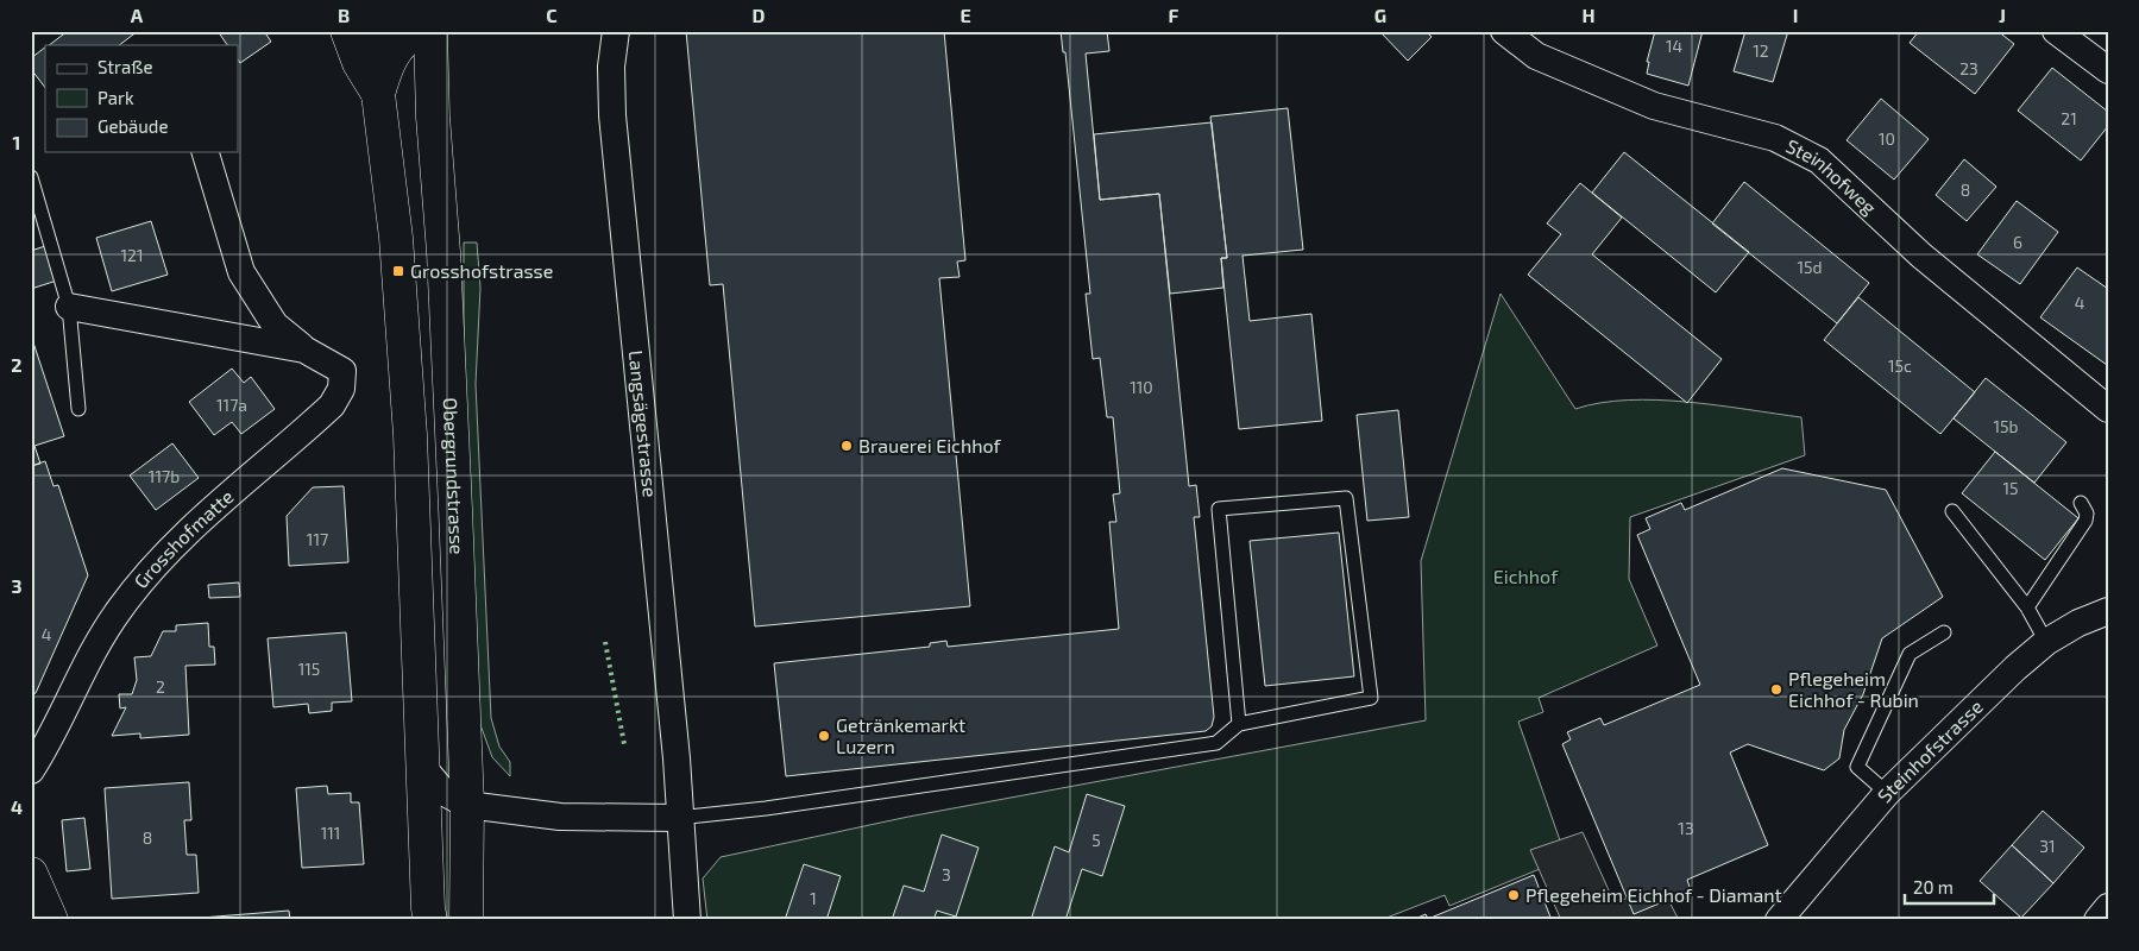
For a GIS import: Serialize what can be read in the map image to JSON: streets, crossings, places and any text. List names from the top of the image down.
{
  "streets": {
    "main road": ["Obergrundstrasse"],
    "street": [
      "Steinhofweg",
      "Langsägestrasse",
      "Grosshofmatte",
      "Steinhofstrasse"
    ]
  },
  "parks": ["Eichhof"],
  "places": {
    "transit": ["Grosshofstrasse"],
    "other": [
      "Brauerei Eichhof",
      "Pflegeheim Eichhof - Rubin",
      "Getränkemarkt Luzern",
      "Pflegeheim Eichhof - Diamant"
    ]
  },
  "house_numbers": [
    "14",
    "12",
    "23",
    "21",
    "10",
    "8",
    "6",
    "121",
    "15d",
    "4",
    "15c",
    "110",
    "117a",
    "15b",
    "117b",
    "15",
    "117",
    "4",
    "115",
    "2",
    "13",
    "111",
    "8",
    "5",
    "31",
    "3",
    "1"
  ],
  "legend": ["Straße", "Park", "Gebäude"],
  "scale_bar": "20 m",
  "grid": {
    "columns": [
      "A",
      "B",
      "C",
      "D",
      "E",
      "F",
      "G",
      "H",
      "I",
      "J"
    ],
    "rows": [
      "1",
      "2",
      "3",
      "4"
    ]
  }
}
